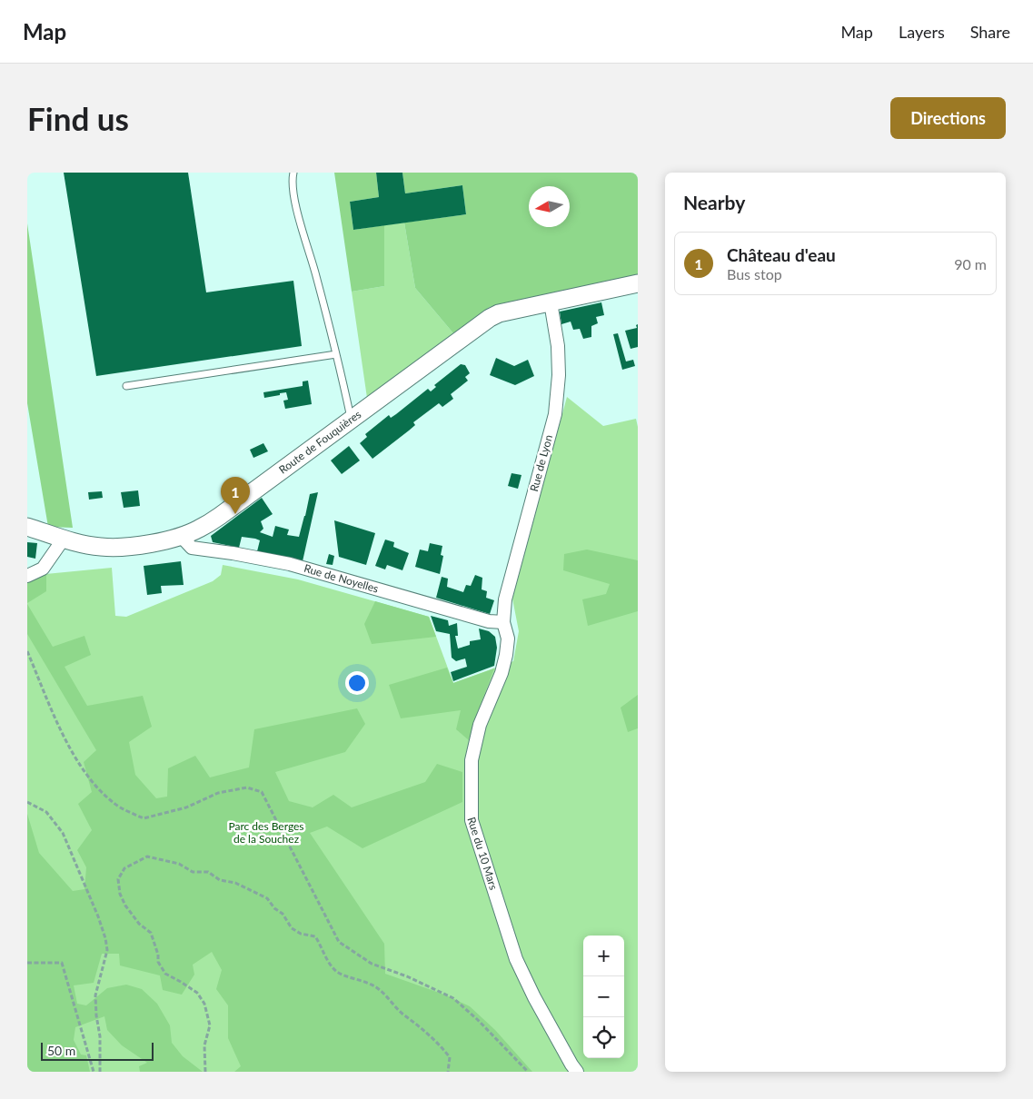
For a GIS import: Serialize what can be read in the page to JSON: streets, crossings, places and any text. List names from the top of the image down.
{
  "streets": {
    "street": [
      "Route de Fouquières",
      "Rue de Lyon",
      "Rue de Noyelles",
      "Rue du 10 Mars"
    ]
  },
  "crossings": [
    ["Route de Fouquières", "Rue de Lyon"],
    ["Route de Fouquières", "Rue de Noyelles"],
    ["Rue de Lyon", "Rue de Noyelles"],
    ["Rue de Lyon", "Rue du 10 Mars"],
    ["Rue de Noyelles", "Rue du 10 Mars"]
  ],
  "parks": ["Parc des Berges de la Souchez"],
  "scale_bar": "50 m",
  "north": "left",
  "page": {
    "header": "Map",
    "nav": ["Map", "Layers", "Share"],
    "buttons": "Directions",
    "title": "Find us",
    "heading": "Nearby",
    "list": [
      {
        "mark": "1",
        "name": "Château d'eau",
        "note": "Bus stop",
        "value": "90 m"
      }
    ],
    "pins": "1",
    "map_buttons": ["+", "−"],
    "scale": "50 m"
  }
}
